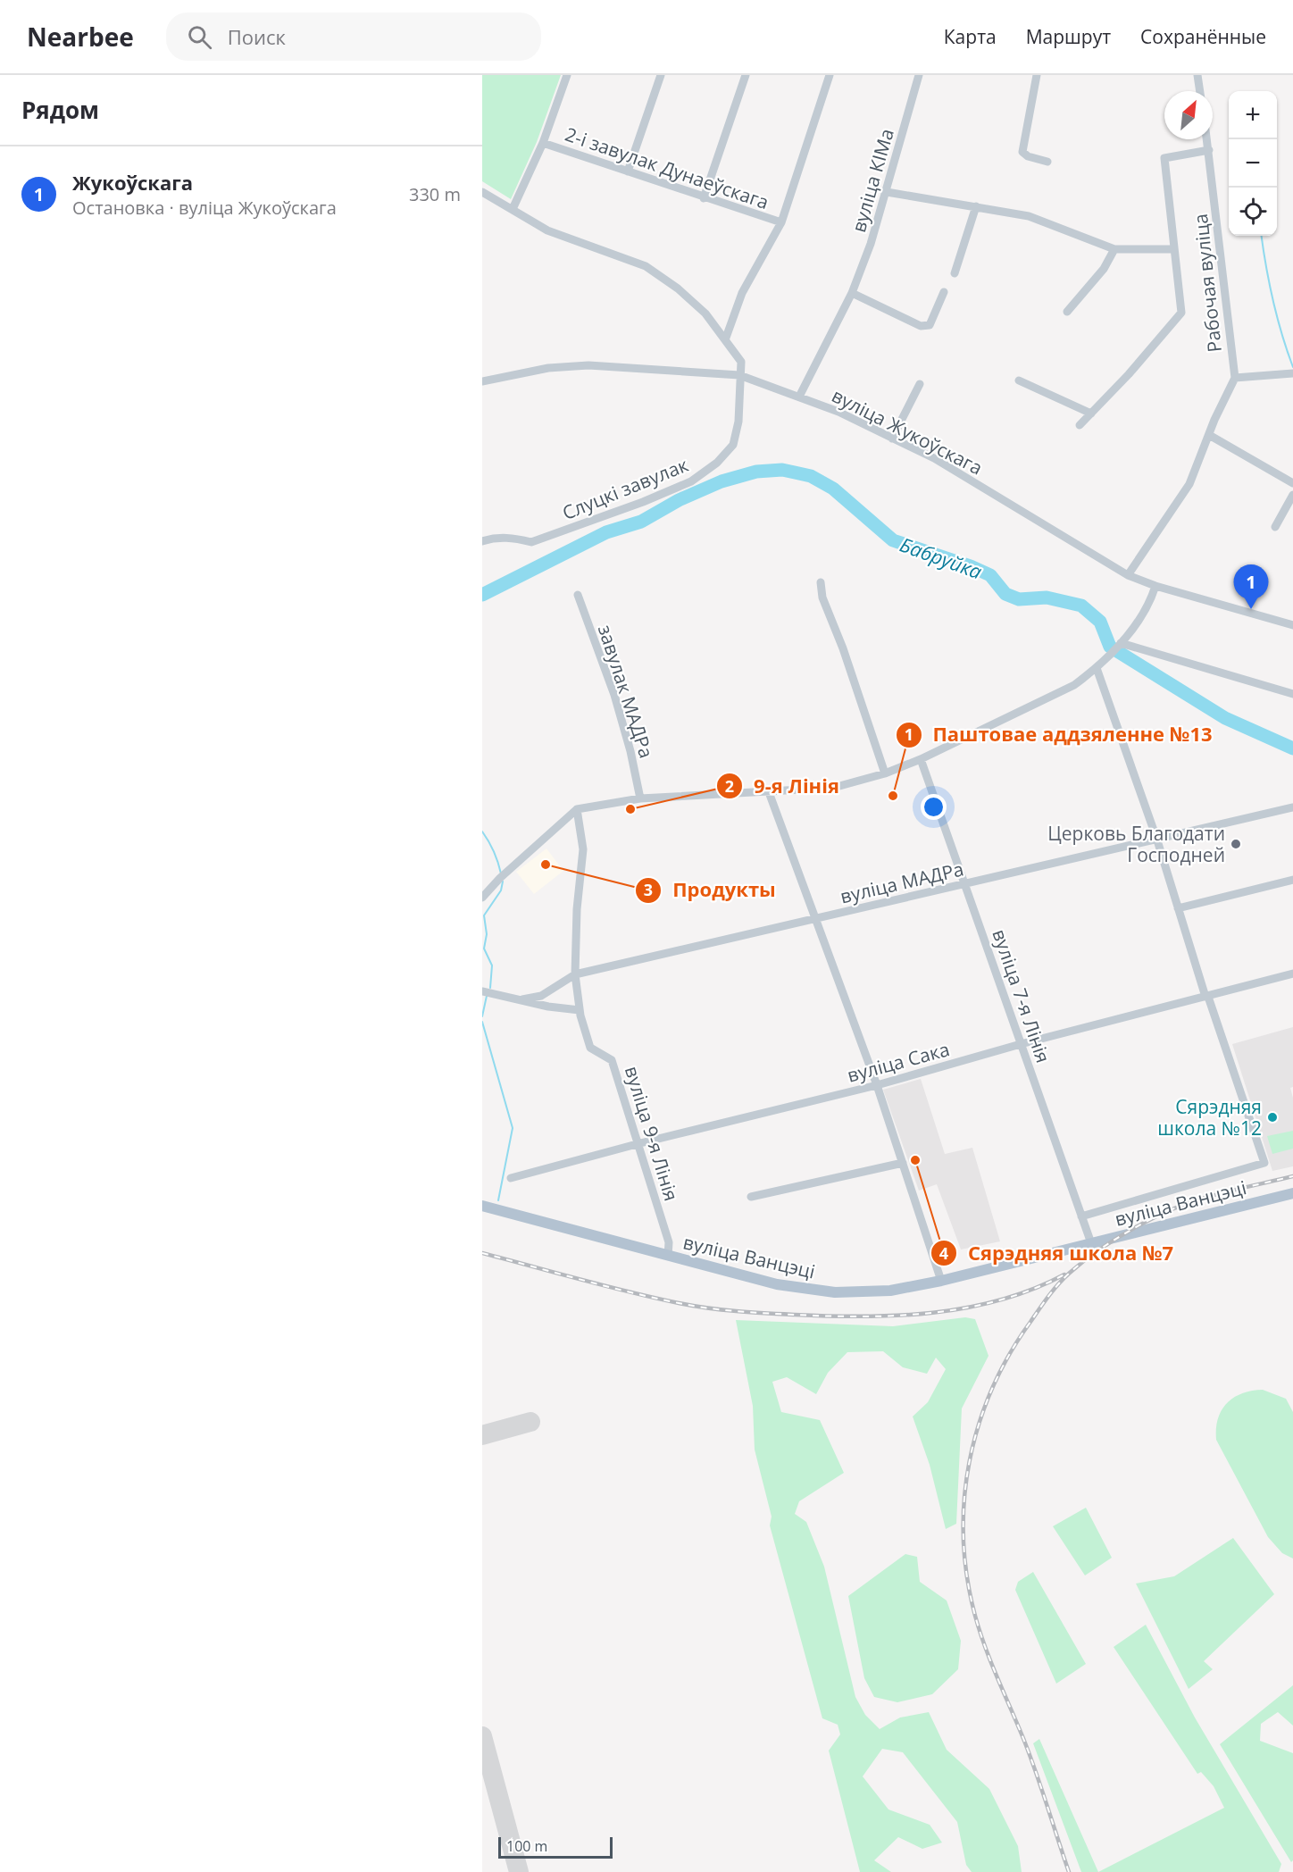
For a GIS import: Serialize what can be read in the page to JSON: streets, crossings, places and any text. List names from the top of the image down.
{
  "streets": {
    "main road": ["вуліца Ванцэці"],
    "street": [
      "2-і завулак Дунаеўскага",
      "вуліца КІМа",
      "Рабочая вуліца",
      "вуліца Жукоўскага",
      "Слуцкі завулак",
      "завулак МАДРа",
      "вуліца МАДРа",
      "вуліца 7-я Лінія",
      "вуліца Сака",
      "вуліца 9-я Лінія"
    ]
  },
  "crossings": [
    ["вуліца КІМа", "вуліца Жукоўскага"],
    ["вуліца Жукоўскага", "Слуцкі завулак"],
    ["вуліца МАДРа", "вуліца 7-я Лінія"],
    ["вуліца МАДРа", "вуліца 9-я Лінія"],
    ["вуліца 7-я Лінія", "вуліца Сака"],
    ["вуліца 7-я Лінія", "вуліца Ванцэці"],
    ["вуліца Сака", "вуліца 9-я Лінія"],
    ["вуліца Сака", "вуліца Ванцэці"],
    ["вуліца 9-я Лінія", "вуліца Ванцэці"]
  ],
  "water": ["Бабруйка"],
  "places": [
    "Паштовае аддзяленне №13",
    "9-я Лінія",
    "Церковь Благодати Господней",
    "Продукты",
    "Сярэдняя школа №12",
    "Сярэдняя школа №7"
  ],
  "scale_bar": "100 m",
  "north": "top right",
  "page": {
    "header": "Nearbee",
    "search": "Поиск",
    "nav": ["Карта", "Маршрут", "Сохранённые"],
    "heading": "Рядом",
    "map_buttons": ["+", "−"],
    "list": [
      {
        "mark": "1",
        "name": "Жукоўскага",
        "note": "Остановка · вуліца Жукоўскага",
        "value": "330 m"
      }
    ],
    "pins": "1",
    "scale": "100 m"
  }
}
